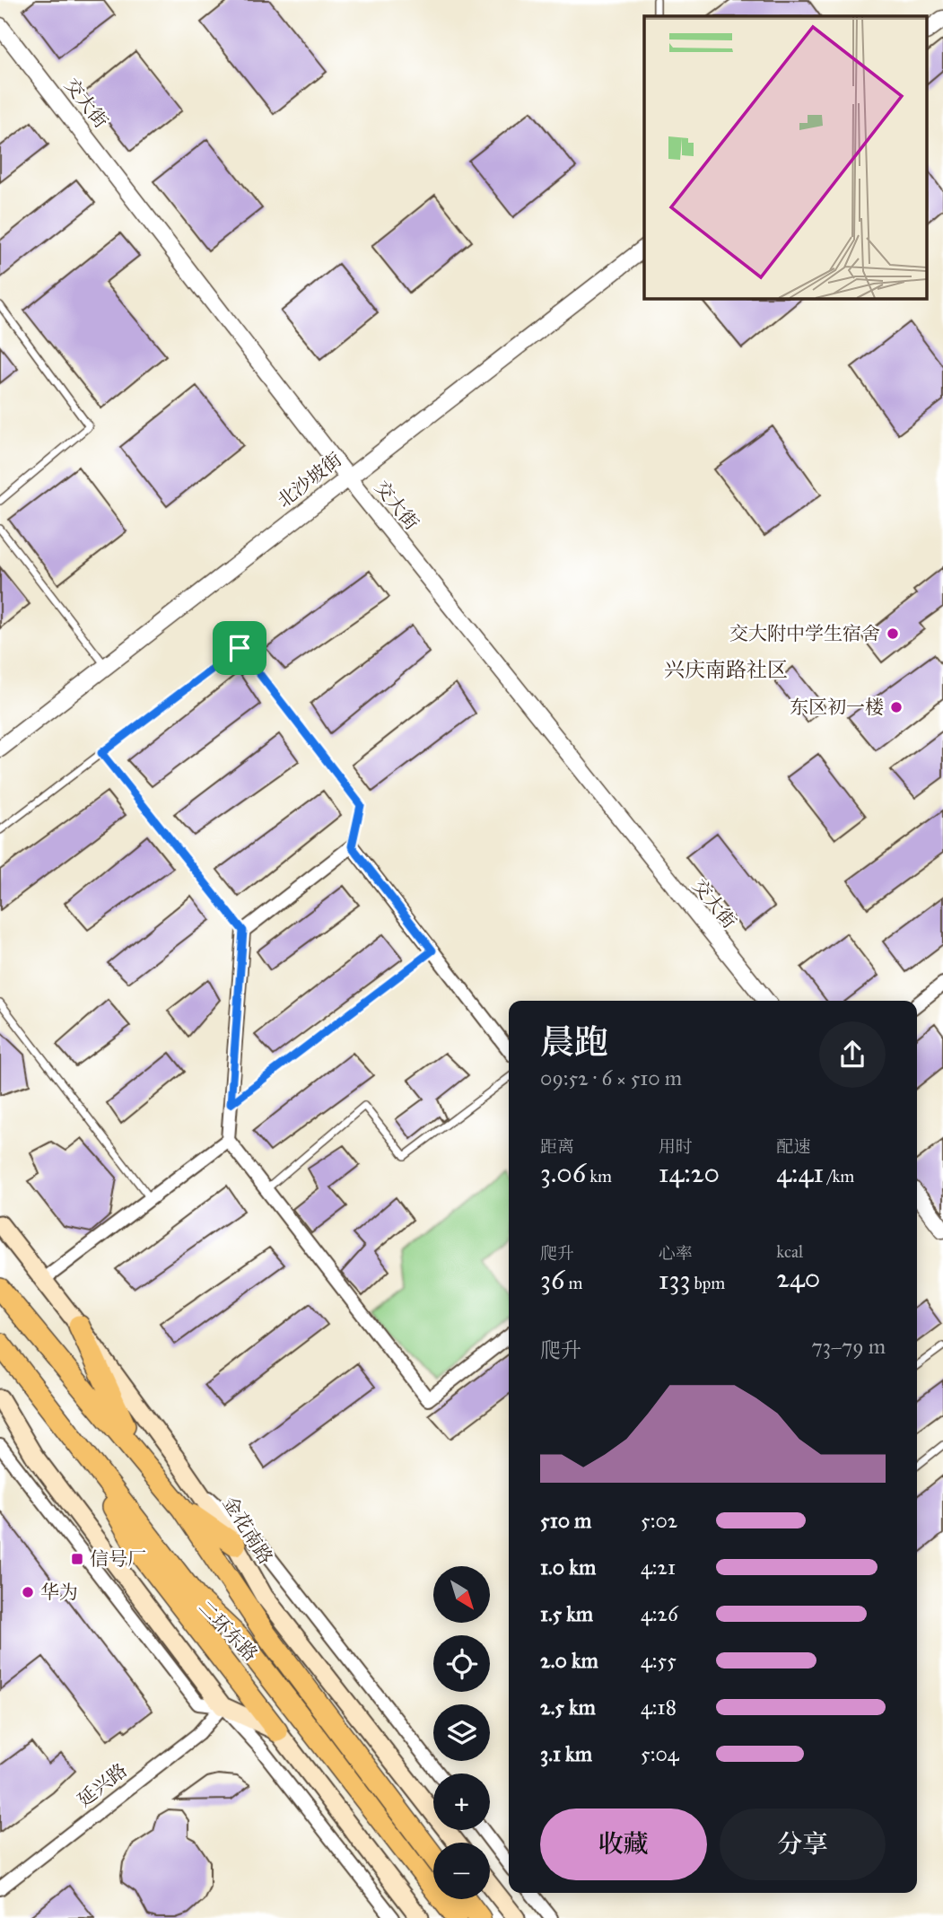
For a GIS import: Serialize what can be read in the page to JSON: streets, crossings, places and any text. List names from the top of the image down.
{
  "streets": {
    "highway": ["二环东路"],
    "main road": ["金花南路"],
    "street": ["交大街", "北沙坡街", "延兴路"]
  },
  "crossings": [
    ["交大街", "北沙坡街"]
  ],
  "districts": ["兴庆南路社区"],
  "places": {
    "other": ["交大附中学生宿舍", "东区初一楼", "华为"],
    "transit": ["信号厂"]
  },
  "north": "bottom right",
  "page": {
    "heading": ["晨跑", "09:52 · 6 × 510 m"],
    "stats": [
      ["距离", "3.06 km"],
      ["用时", "14:20"],
      ["配速", "4:41 /km"],
      ["爬升", "36 m"],
      ["心率", "133 bpm"],
      ["kcal", "240"]
    ],
    "chart": ["爬升", "73–79 m"],
    "list": [
      {
        "name": "510 m",
        "note": "5:02"
      },
      {
        "name": "1.0 km",
        "note": "4:21"
      },
      {
        "name": "1.5 km",
        "note": "4:26"
      },
      {
        "name": "2.0 km",
        "note": "4:55"
      },
      {
        "name": "2.5 km",
        "note": "4:18"
      },
      {
        "name": "3.1 km",
        "note": "5:04"
      }
    ],
    "map_buttons": ["+", "−"],
    "buttons": ["收藏", "分享"]
  }
}
